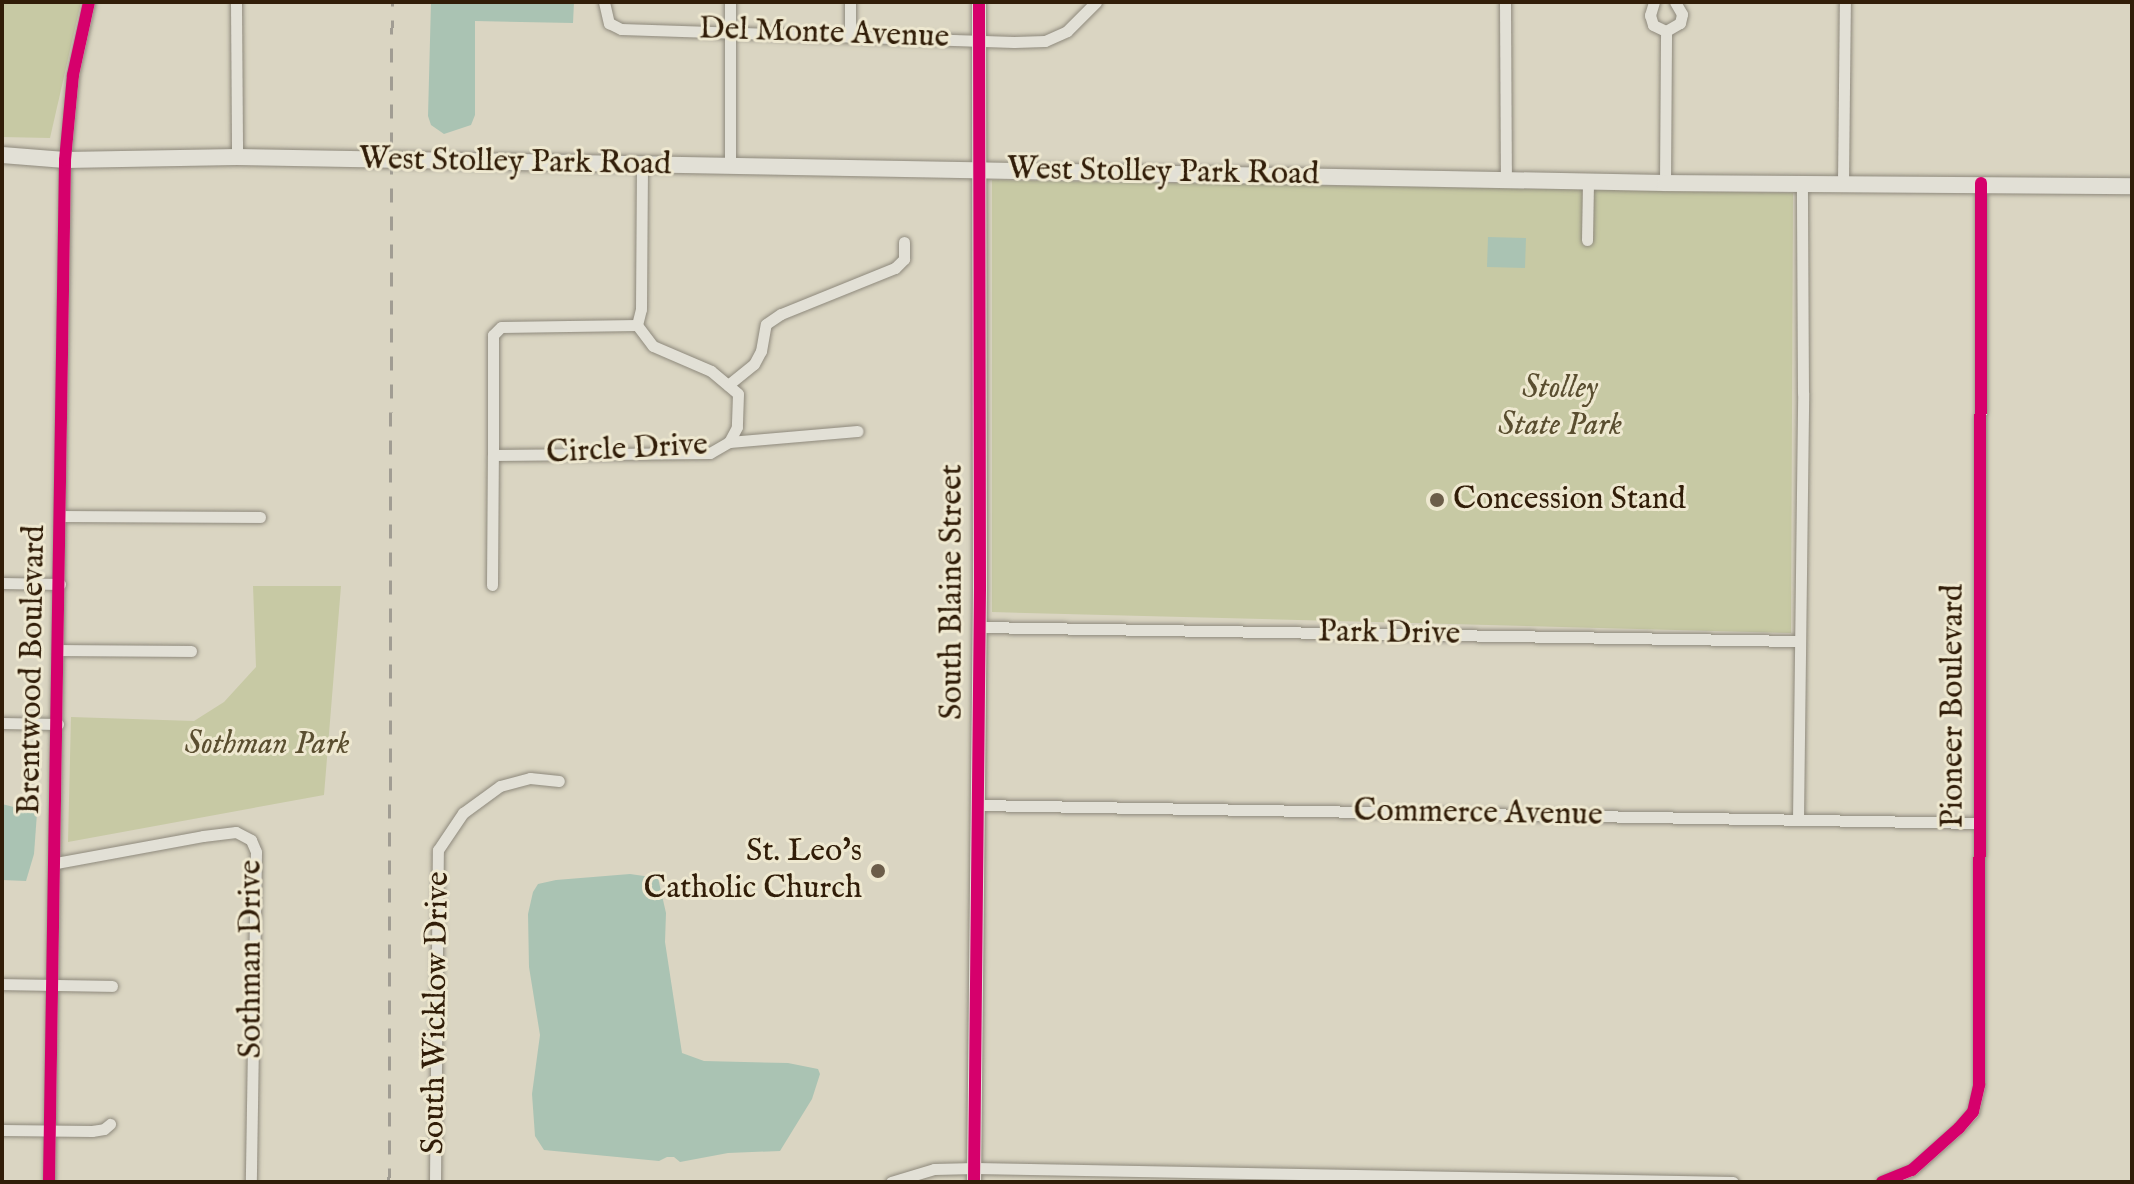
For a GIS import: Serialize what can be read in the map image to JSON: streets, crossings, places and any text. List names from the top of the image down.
{
  "streets": {
    "main road": ["West Stolley Park Road"],
    "street": [
      "Del Monte Avenue",
      "Circle Drive",
      "South Blaine Street",
      "Park Drive",
      "Brentwood Boulevard",
      "Pioneer Boulevard",
      "Commerce Avenue",
      "Sothman Drive",
      "South Wicklow Drive"
    ]
  },
  "crossings": [
    ["Del Monte Avenue", "South Blaine Street"],
    ["West Stolley Park Road", "South Blaine Street"],
    ["West Stolley Park Road", "Brentwood Boulevard"],
    ["West Stolley Park Road", "Pioneer Boulevard"],
    ["South Blaine Street", "Park Drive"],
    ["South Blaine Street", "Commerce Avenue"],
    ["Brentwood Boulevard", "Sothman Drive"],
    ["Pioneer Boulevard", "Commerce Avenue"]
  ],
  "parks": ["Stolley State Park", "Sothman Park"],
  "places": ["Concession Stand", "St. Leo's Catholic Church"]
}
